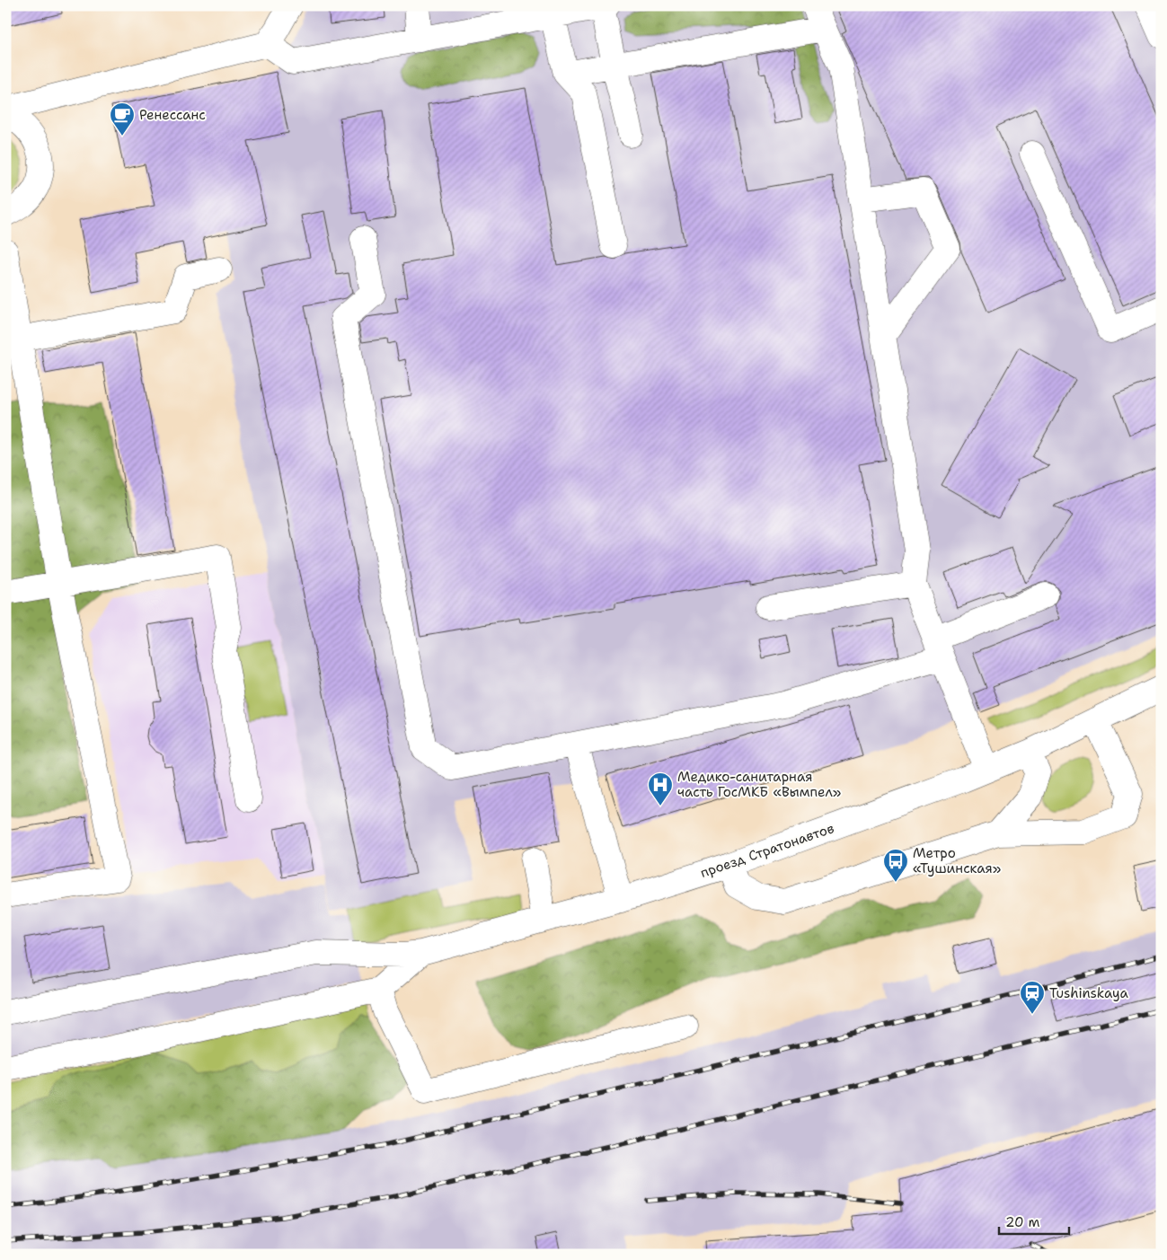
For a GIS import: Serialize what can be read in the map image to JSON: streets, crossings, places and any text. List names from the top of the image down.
{
  "streets": {
    "street": ["проезд Стратонавтов"]
  },
  "places": {
    "cafe": ["Ренессанс"],
    "hospital": ["Медико-санитарная часть ГосМКБ «Вымпел»"],
    "bus stop": ["Метро «Тушинская»"],
    "station": ["Tushinskaya"]
  },
  "scale_bar": "20 m"
}
